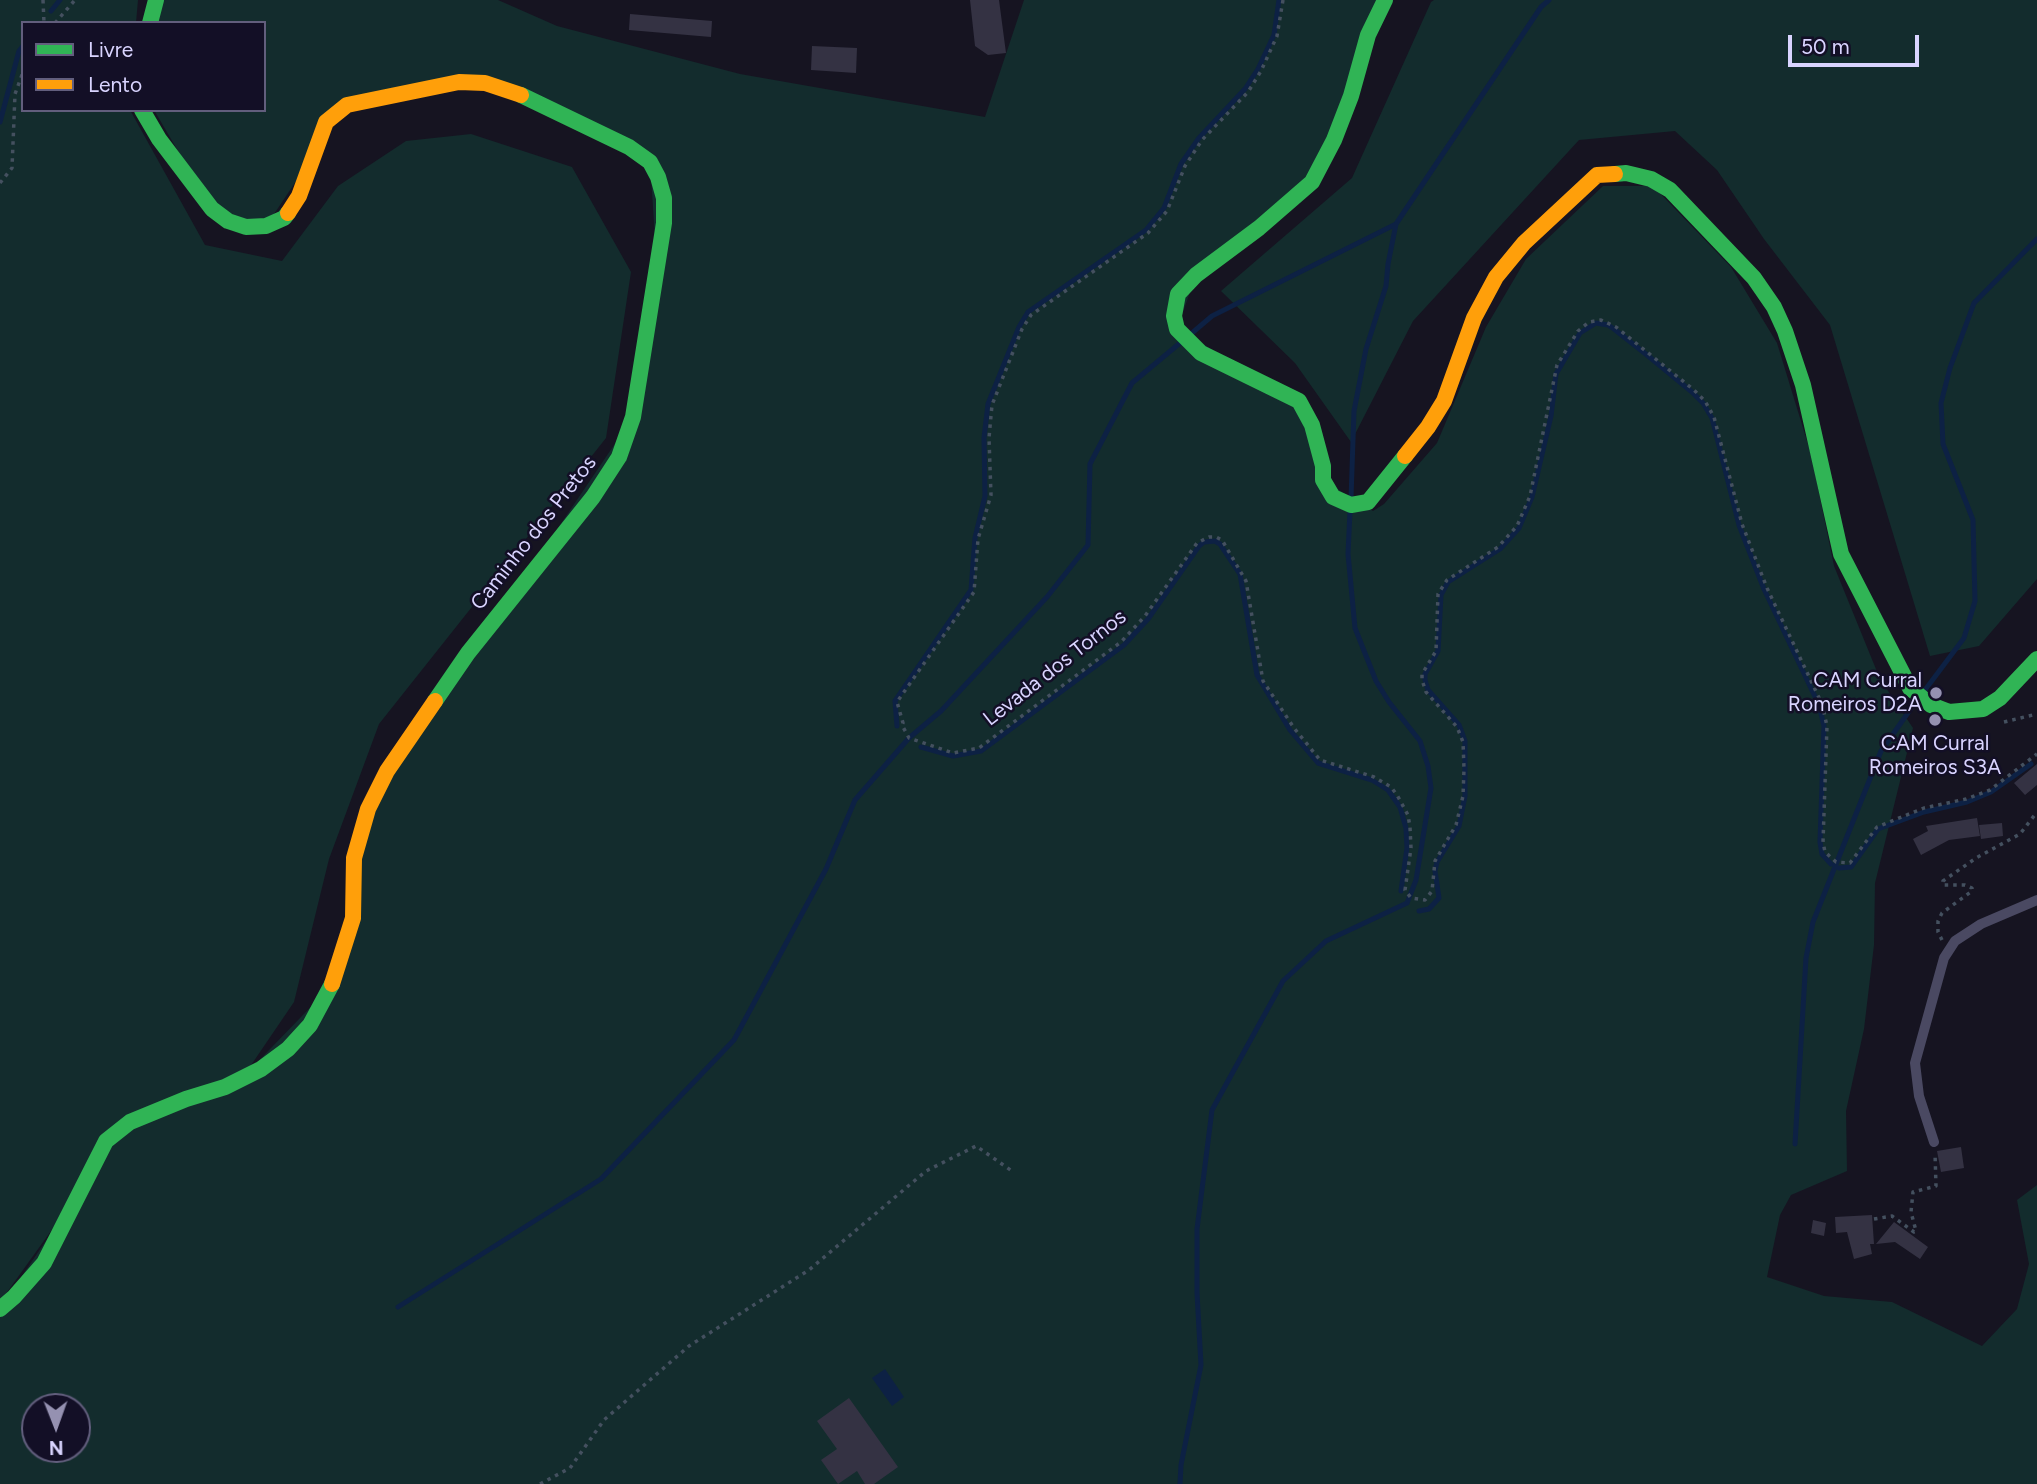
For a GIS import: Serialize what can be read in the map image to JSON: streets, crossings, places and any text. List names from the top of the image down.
{
  "streets": {
    "main road": ["Caminho dos Pretos"],
    "path": ["Levada dos Tornos"]
  },
  "places": ["CAM Curral Romeiros D2A", "CAM Curral Romeiros S3A"],
  "legend": ["Livre", "Lento"],
  "scale_bar": "50 m",
  "north": "bottom"
}
